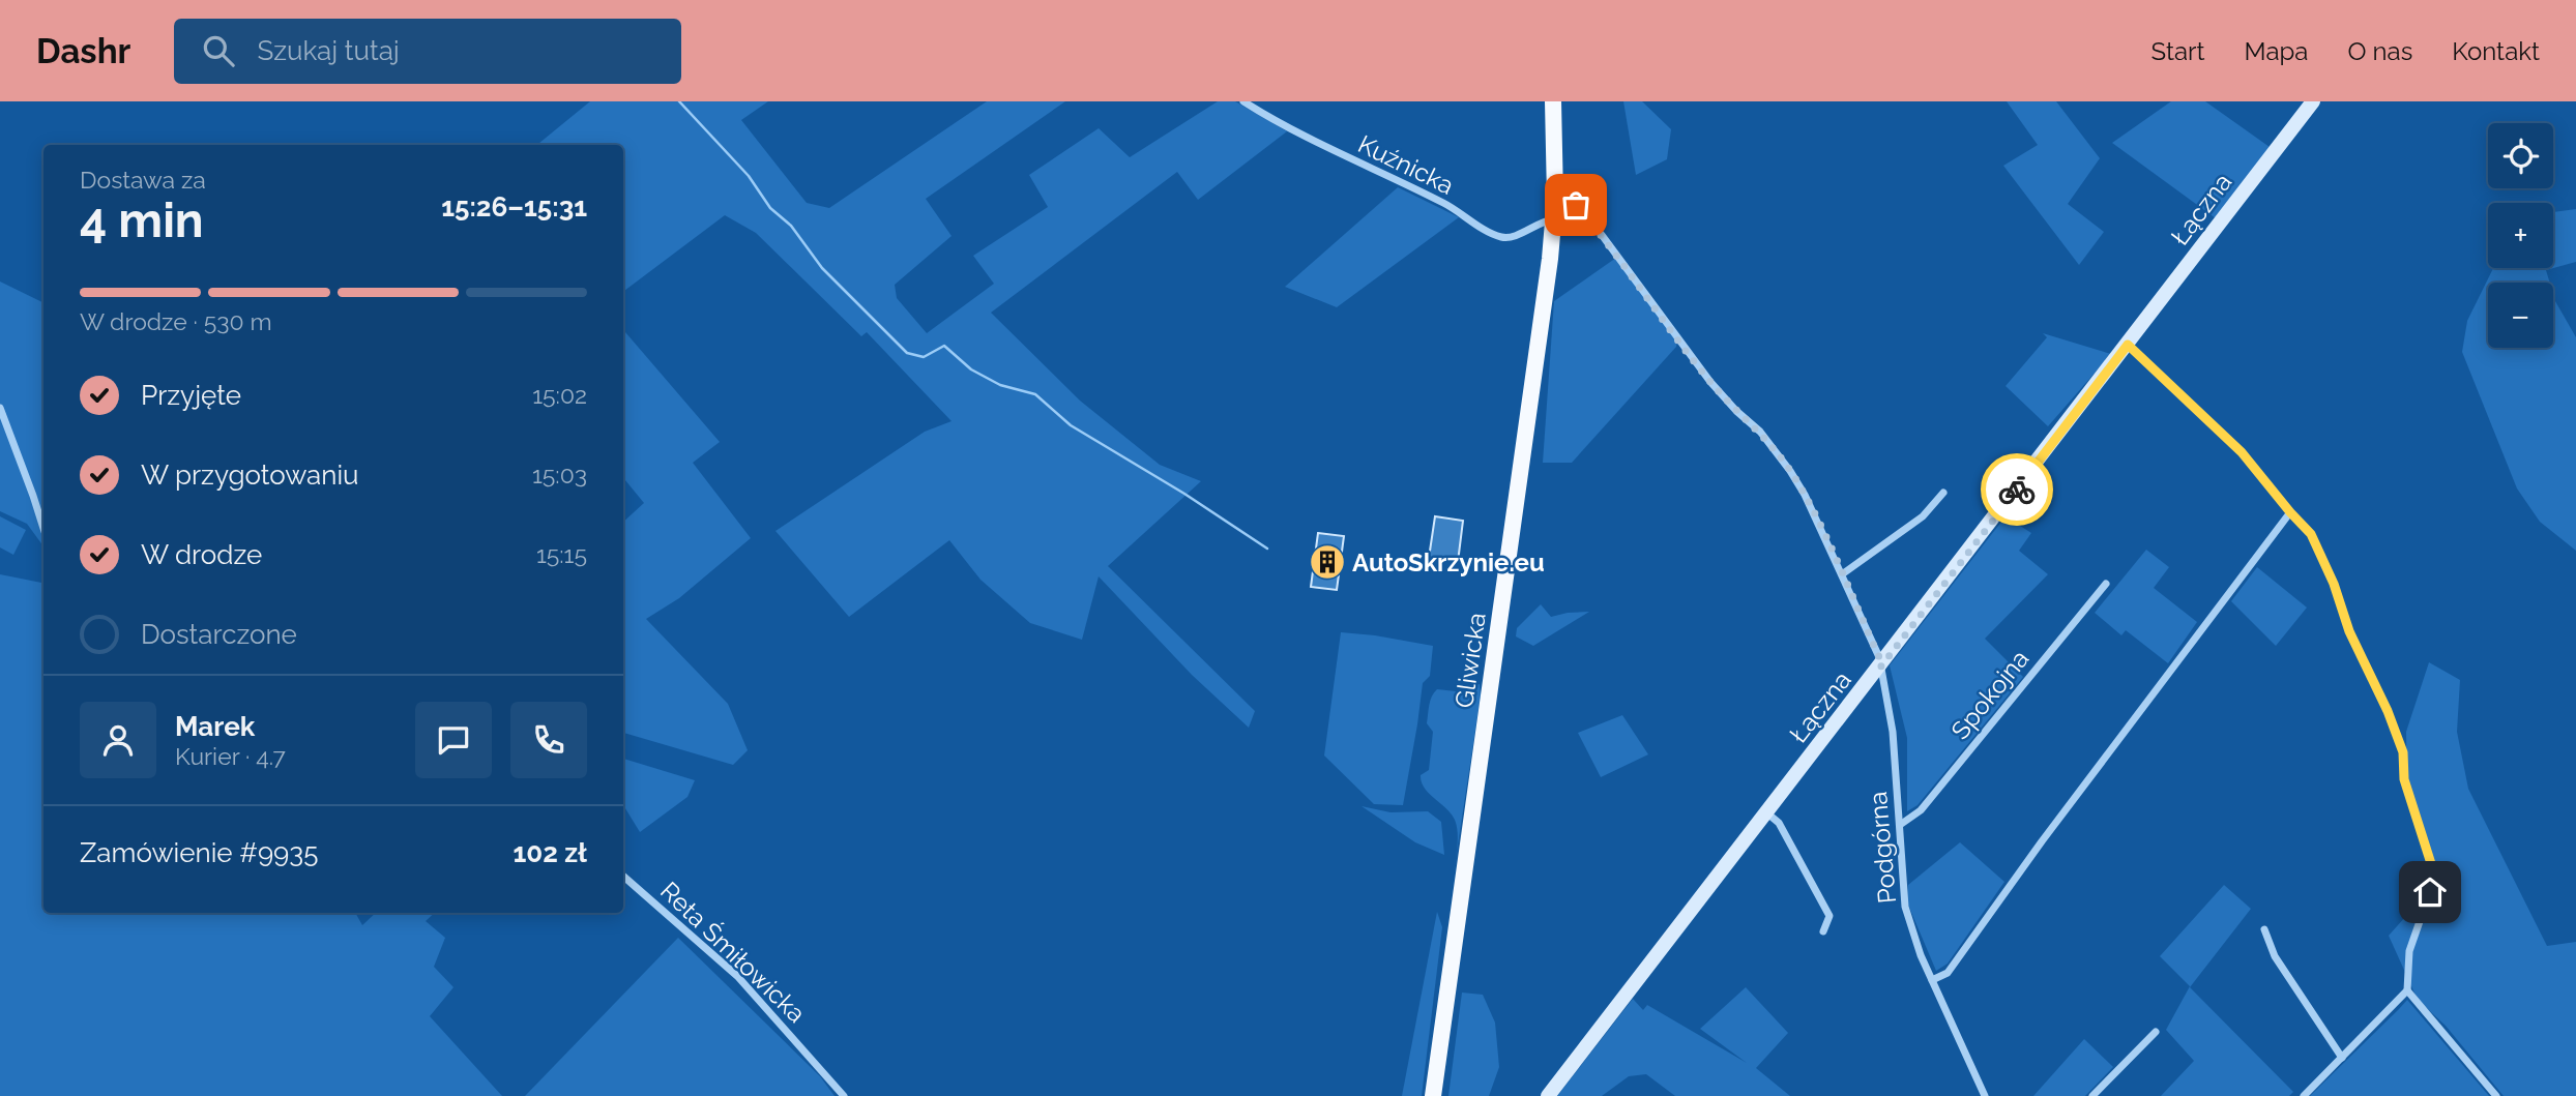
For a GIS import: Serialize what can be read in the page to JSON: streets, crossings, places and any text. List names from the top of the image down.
{
  "streets": {
    "main road": ["Gliwicka"],
    "street": [
      "Kuźnicka",
      "Łączna",
      "Spokojna",
      "Podgórna",
      "Reta Śmiłowicka"
    ]
  },
  "crossings": [
    ["Kuźnicka", "Gliwicka"],
    ["Łączna", "Podgórna"],
    ["Gliwicka", "Podgórna"],
    ["Spokojna", "Podgórna"]
  ],
  "places": {
    "building": ["AutoSkrzynie.eu"]
  },
  "page": {
    "header": "Dashr",
    "search": "Szukaj tutaj",
    "nav": [
      "Start",
      "Mapa",
      "O nas",
      "Kontakt"
    ],
    "map_buttons": ["+", "−"],
    "heading": ["4 min", "Dostawa za", "15:26–15:31"],
    "panel": [
      "Marek",
      "Kurier · 4.7",
      "Zamówienie #9935",
      "102 zł"
    ],
    "bar": "W drodze · 530 m",
    "list": [
      ["Przyjęte", "15:02"],
      ["W przygotowaniu", "15:03"],
      ["W drodze", "15:15"],
      "Dostarczone"
    ]
  }
}
